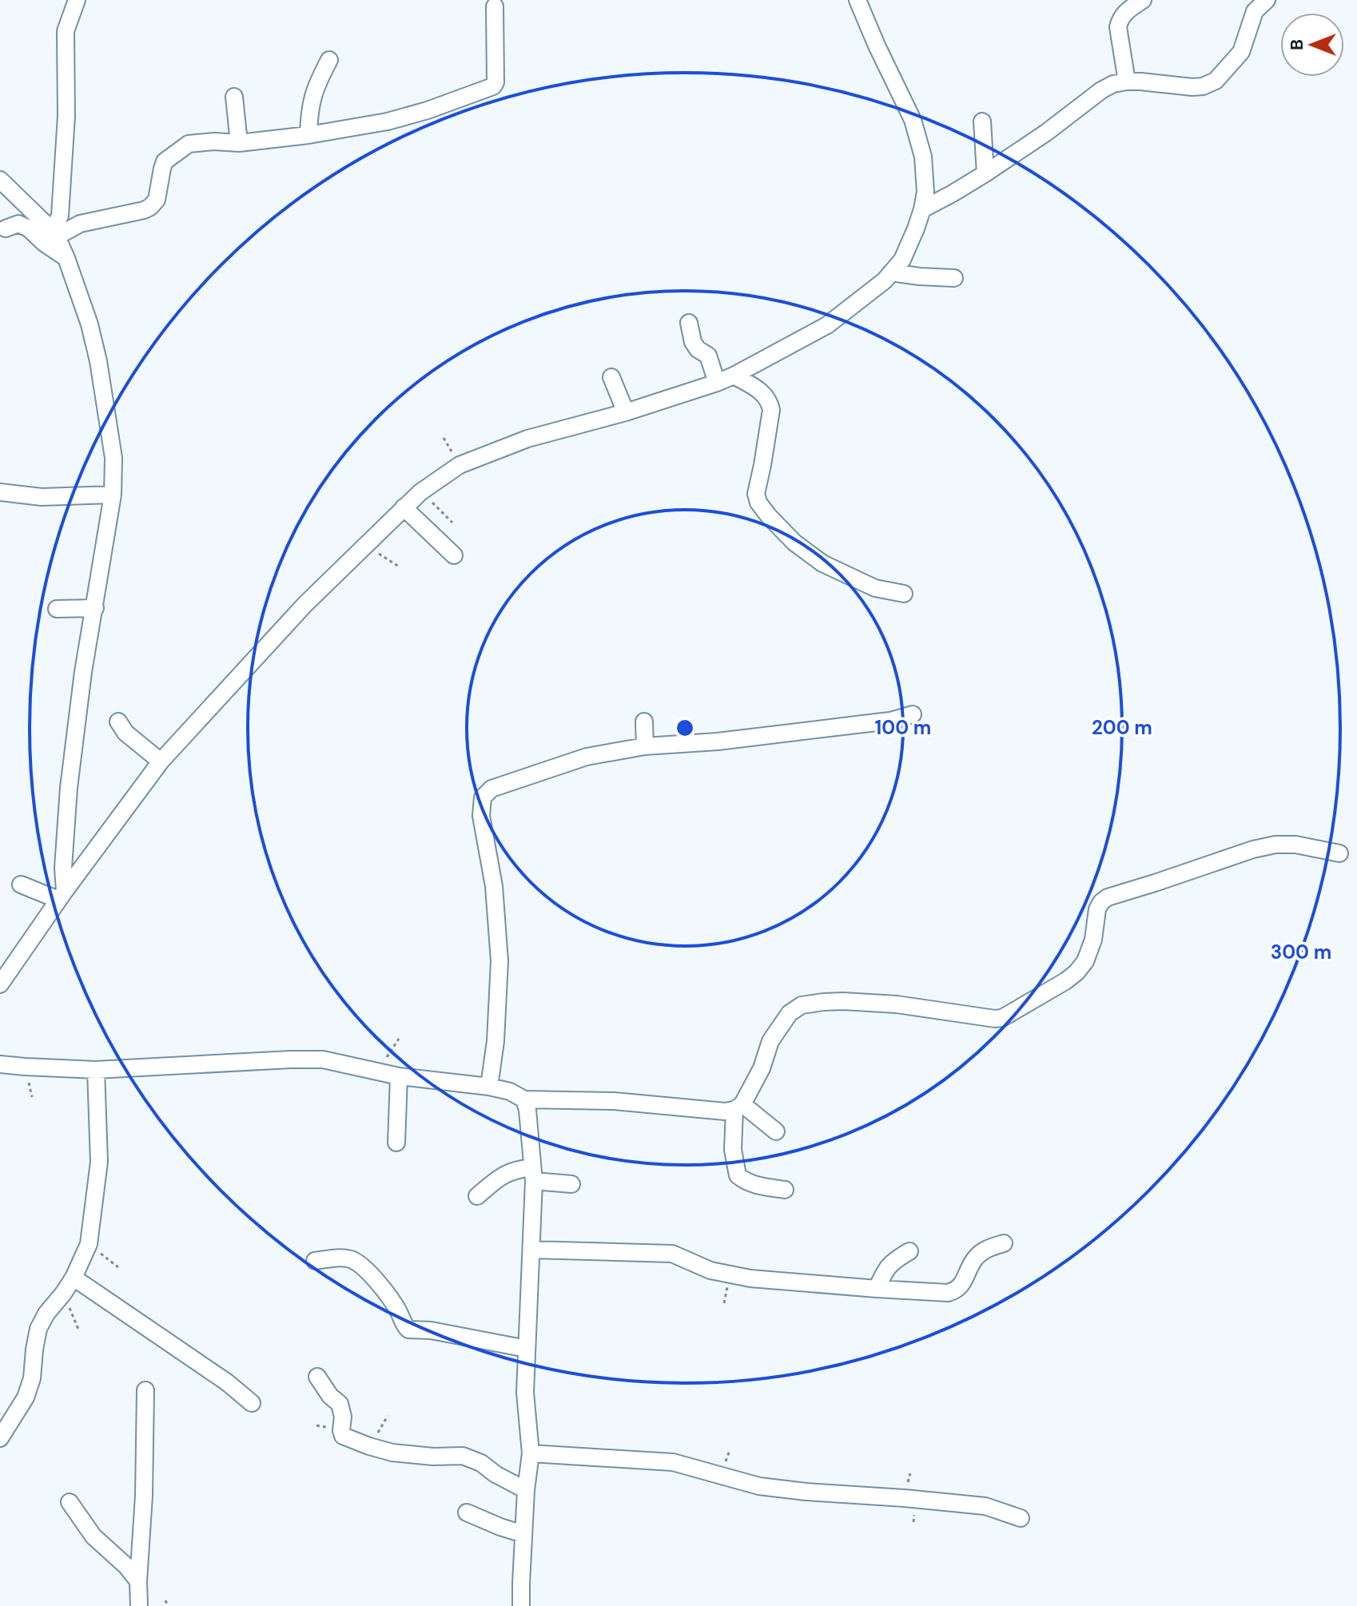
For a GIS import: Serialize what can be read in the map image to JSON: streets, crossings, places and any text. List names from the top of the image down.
{
  "north": "left",
  "rings": ["100 m", "200 m", "300 m"]
}
